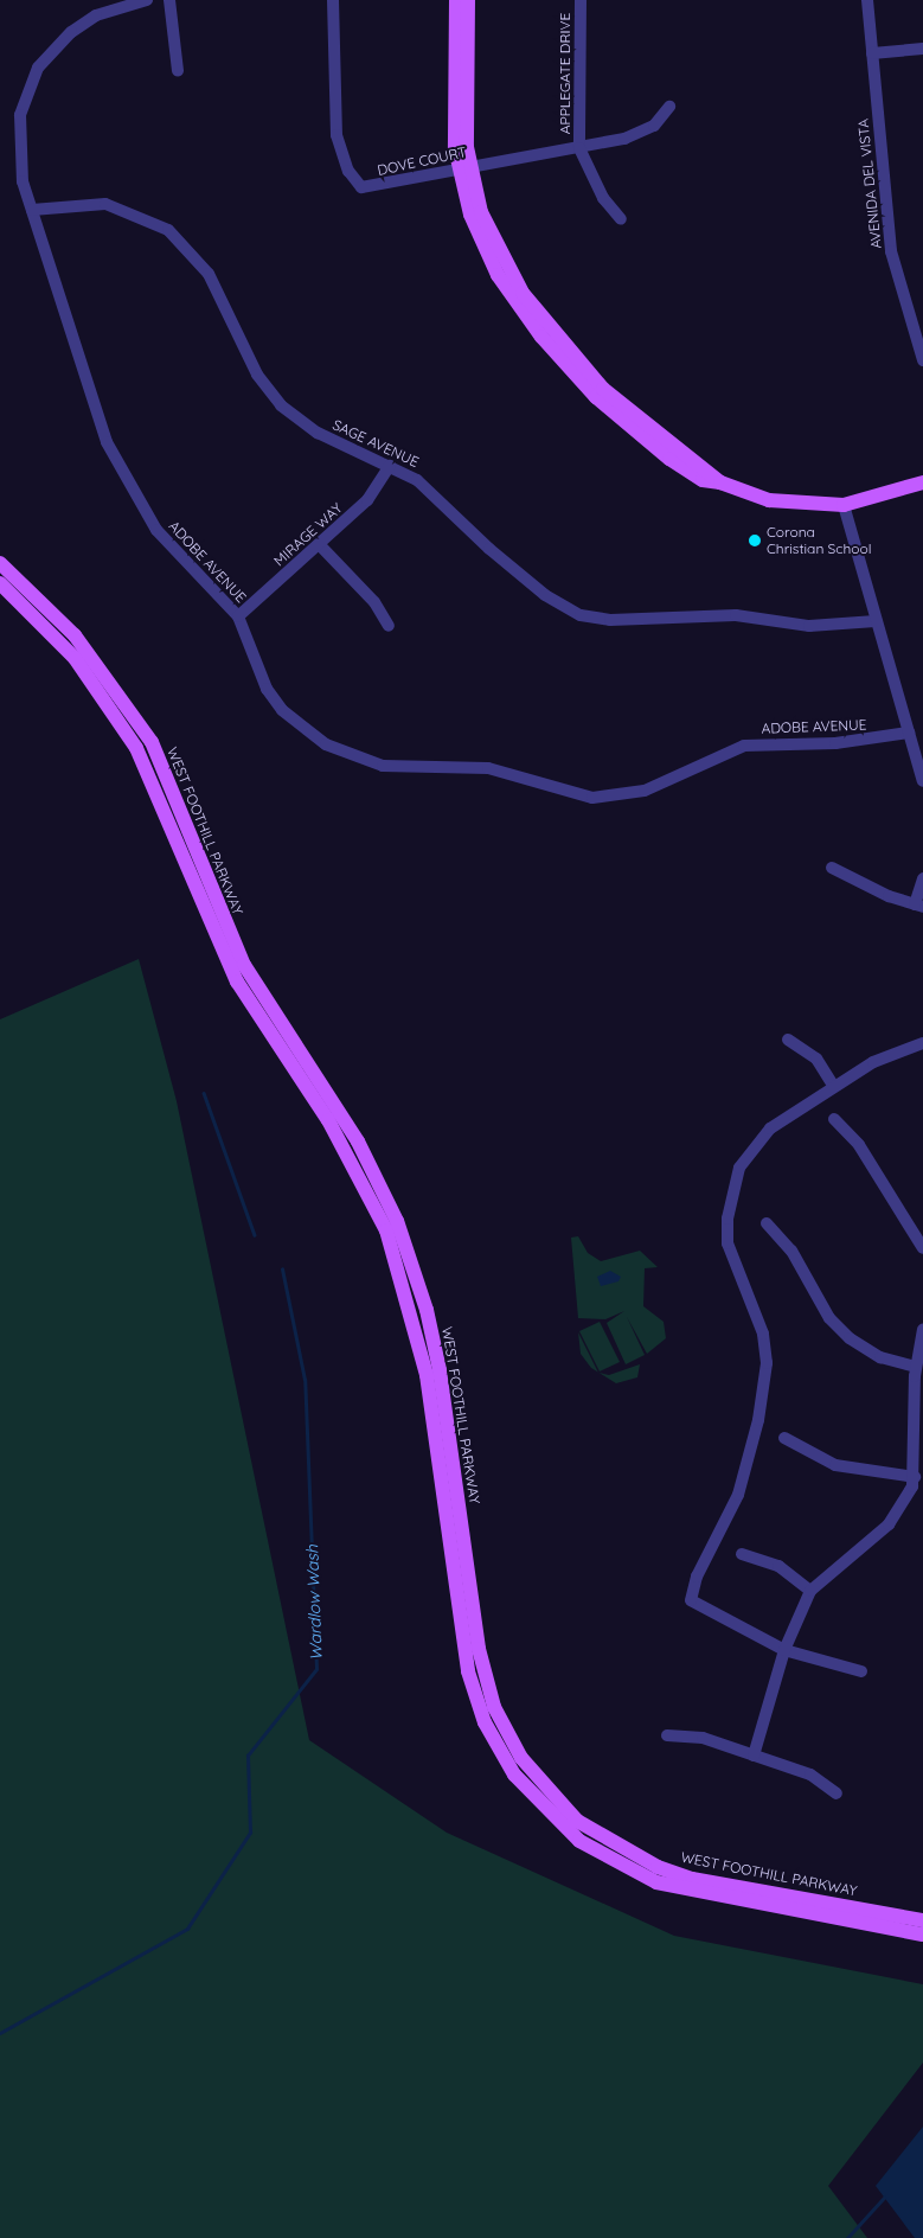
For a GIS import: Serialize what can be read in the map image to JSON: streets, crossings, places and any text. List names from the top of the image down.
{
  "streets": {
    "main road": ["WEST FOOTHILL PARKWAY"],
    "street": [
      "APPLEGATE DRIVE",
      "DOVE COURT",
      "AVENIDA DEL VISTA",
      "SAGE AVENUE",
      "MIRAGE WAY",
      "ADOBE AVENUE"
    ]
  },
  "crossings": [
    ["APPLEGATE DRIVE", "DOVE COURT"],
    ["SAGE AVENUE", "MIRAGE WAY"],
    ["SAGE AVENUE", "ADOBE AVENUE"],
    ["MIRAGE WAY", "ADOBE AVENUE"]
  ],
  "water": ["Wardlow Wash"],
  "places": ["Corona Christian School"]
}
